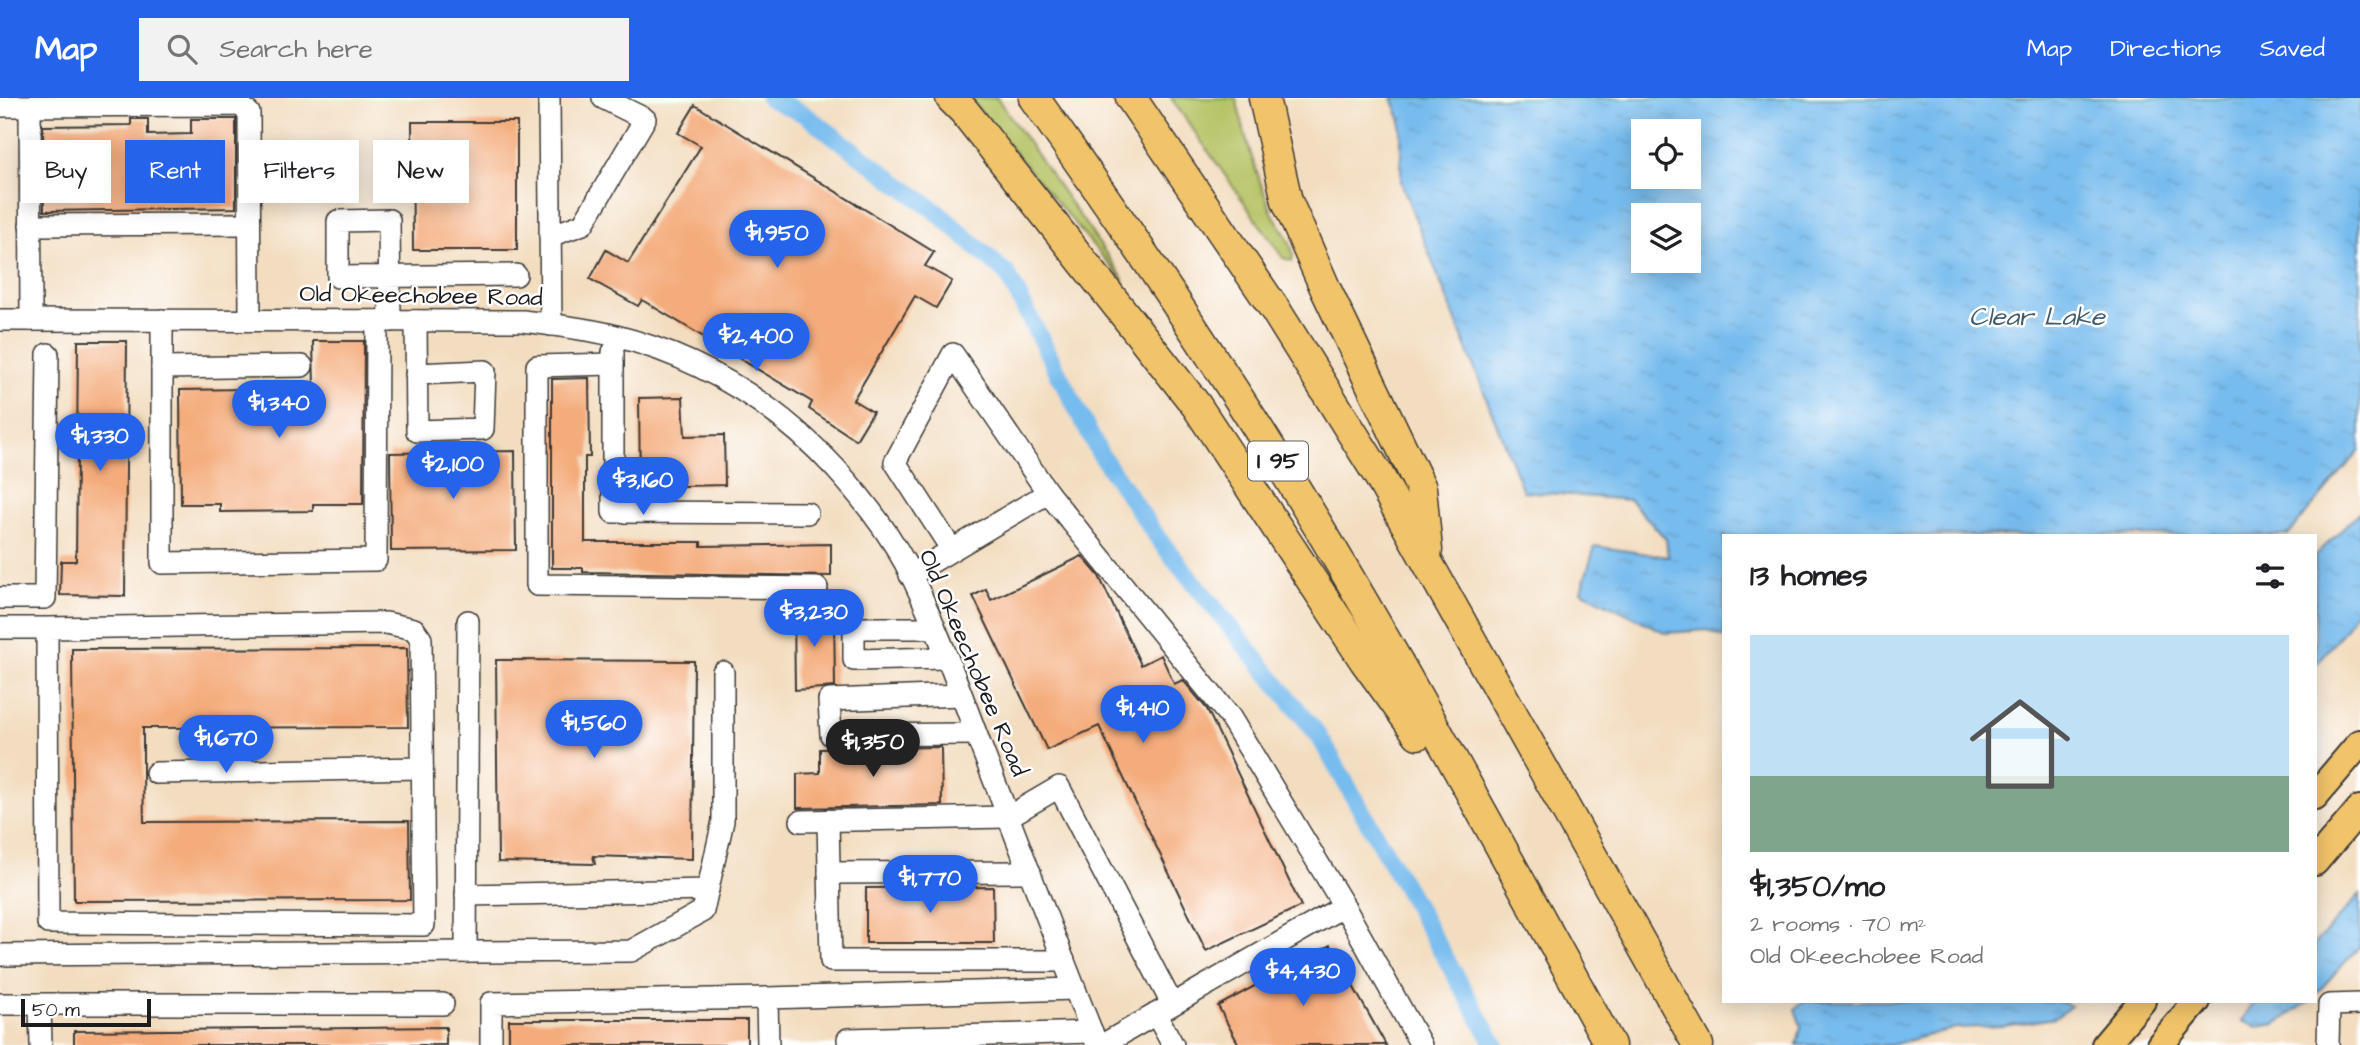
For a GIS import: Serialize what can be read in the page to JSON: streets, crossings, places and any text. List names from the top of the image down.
{
  "streets": {
    "highway": ["I 95"],
    "street": ["Old Okeechobee Road"]
  },
  "water": ["Clear Lake"],
  "scale_bar": "50 m",
  "page": {
    "header": "Map",
    "search": "Search here",
    "nav": ["Map", "Directions", "Saved"],
    "chip": [
      "Buy",
      "Rent",
      "Filters",
      "New"
    ],
    "price": [
      "$1,950",
      "$2,400",
      "$1,340",
      "$1,330",
      "$2,100",
      "$3,160",
      "$3,230",
      "$1,410",
      "$1,560",
      "$1,670",
      "$1,350",
      "$1,770",
      "$4,430"
    ],
    "heading": "13 homes",
    "list": [
      {
        "name": "$1,350/mo",
        "note": "2 rooms · 70 m² · Old Okeechobee Road"
      }
    ],
    "scale": "50 m"
  }
}
